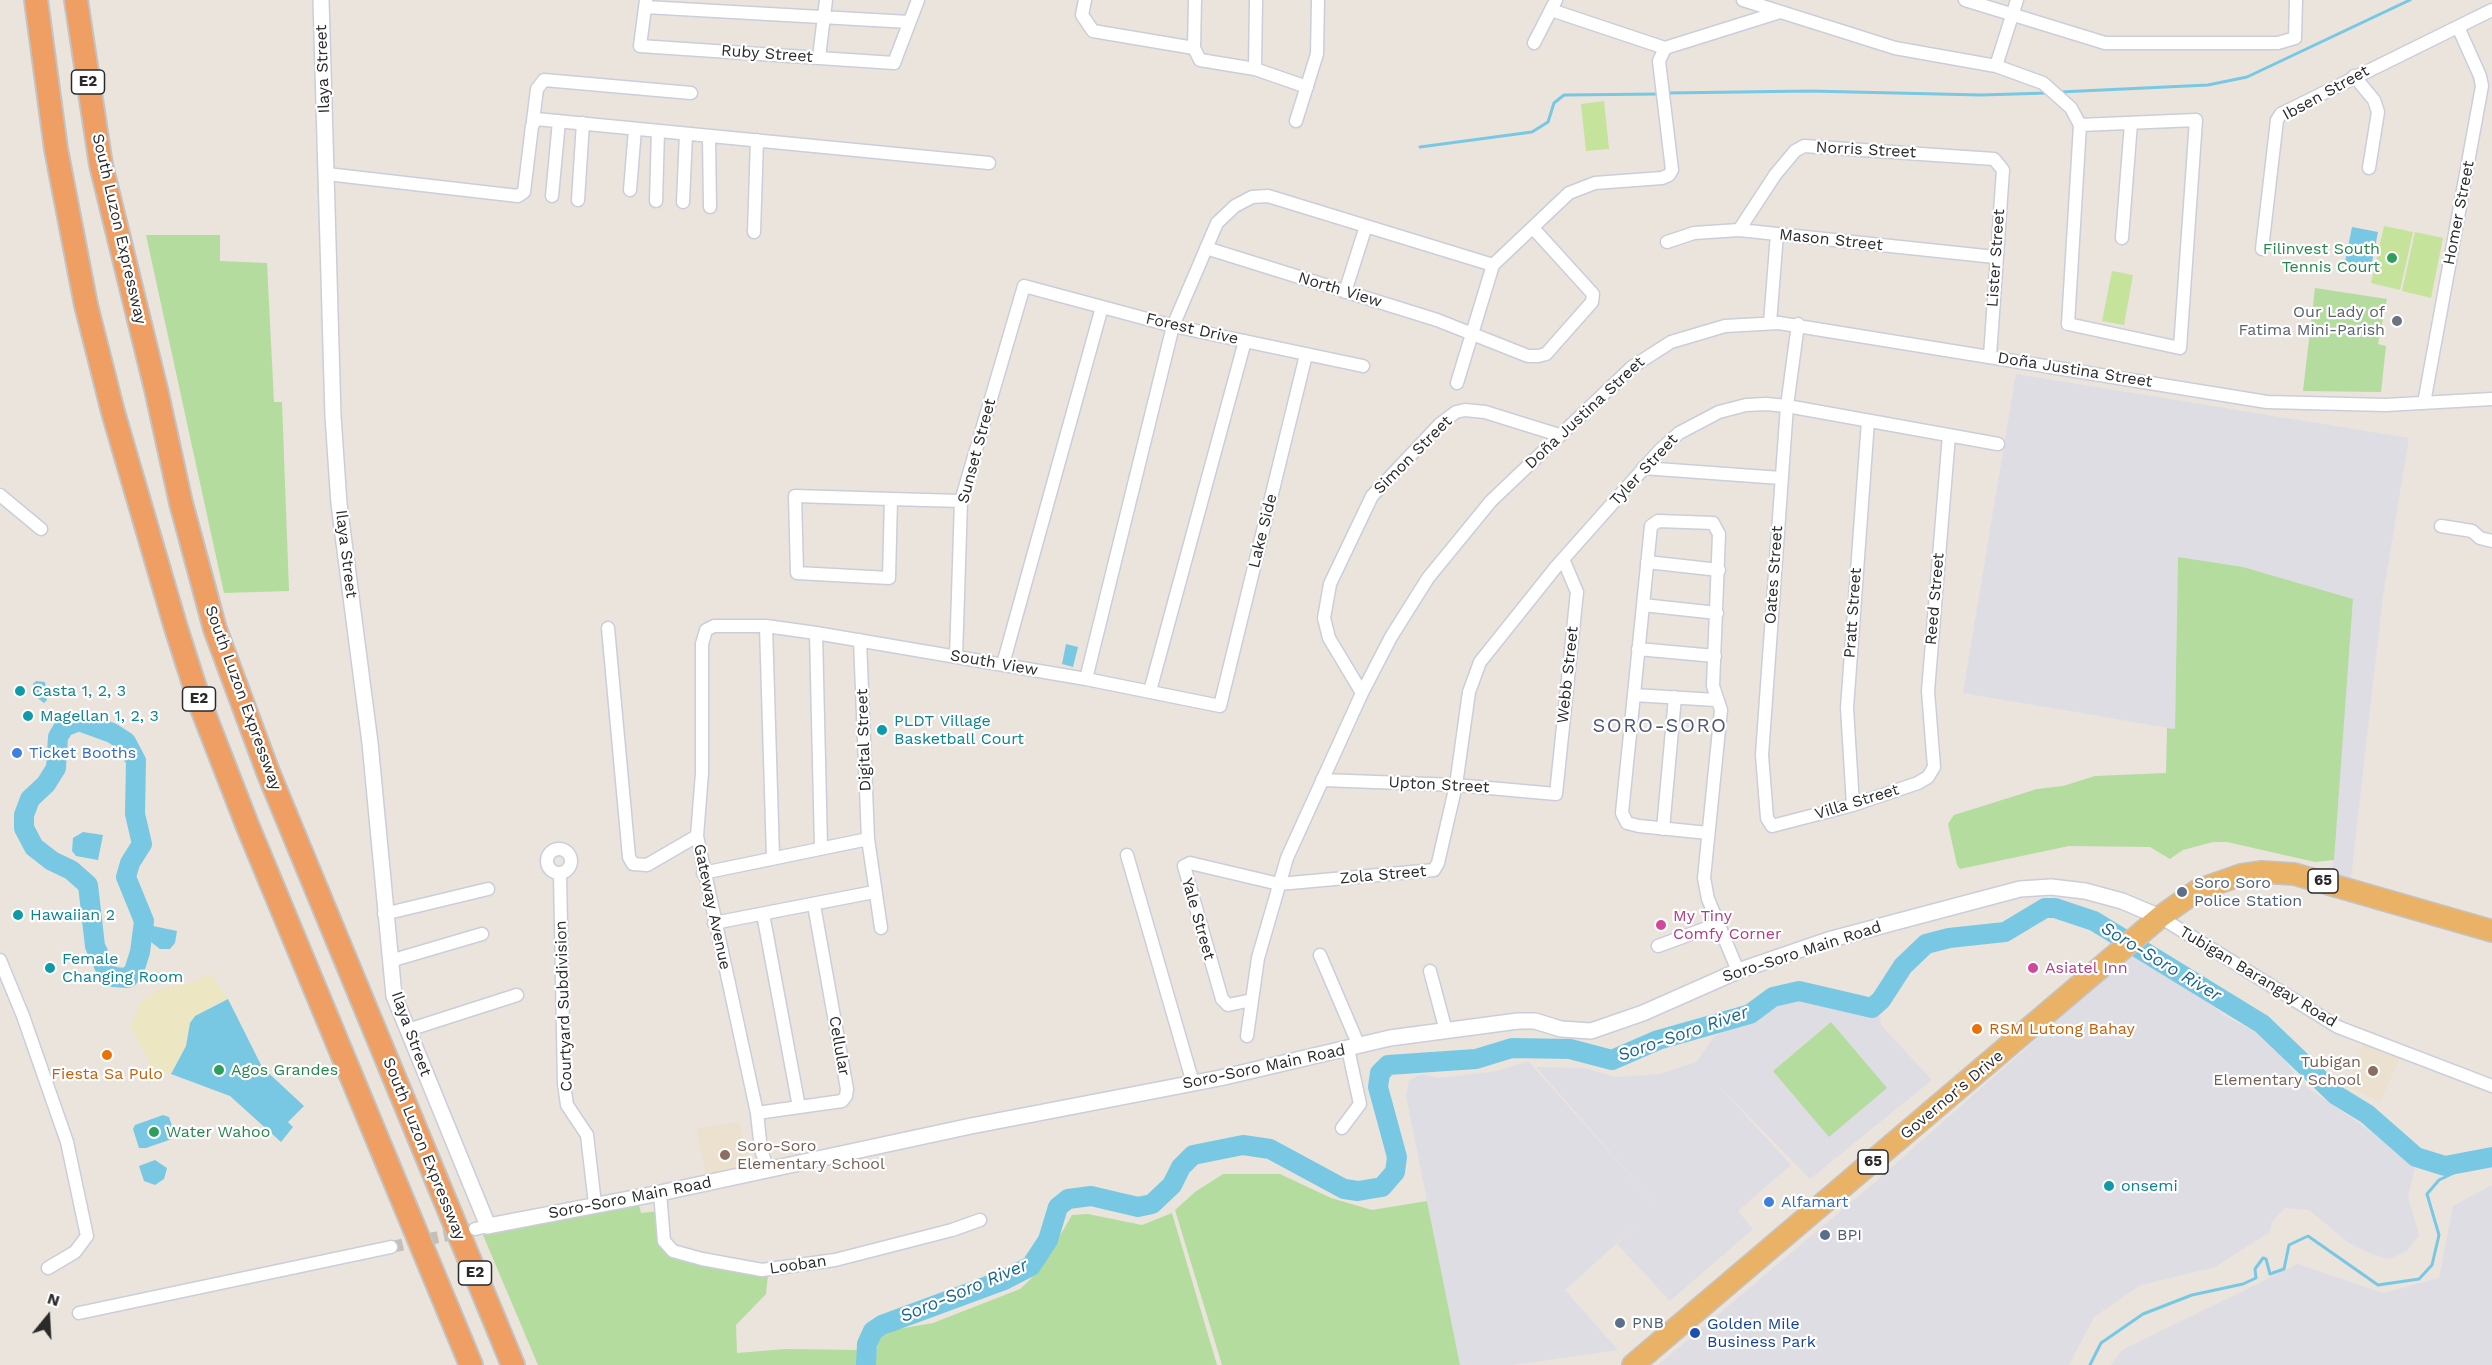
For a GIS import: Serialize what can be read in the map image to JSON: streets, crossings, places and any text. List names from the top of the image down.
{
  "streets": {
    "highway": [
      "E2",
      "South Luzon Expressway",
      "65",
      "Governor's Drive"
    ],
    "street": [
      "Ruby Street",
      "Ilaya Street",
      "Ibsen Street",
      "Norris Street",
      "Homer Street",
      "Mason Street",
      "Lister Street",
      "North View",
      "Forest Drive",
      "Doña Justina Street",
      "Sunset Street",
      "Simon Street",
      "Tyler Street",
      "Lake Side",
      "Oates Street",
      "Reed Street",
      "Pratt Street",
      "South View",
      "Webb Street",
      "Digital Street",
      "Upton Street",
      "Villa Street",
      "Zola Street",
      "Gateway Avenue",
      "Yale Street",
      "Soro-Soro Main Road",
      "Tubigan Barangay Road",
      "Courtyard Subdivision",
      "Cellular",
      "Looban"
    ]
  },
  "crossings": [
    ["Ilaya Street", "Soro-Soro Main Road"],
    ["Ibsen Street", "Homer Street"],
    ["Norris Street", "Mason Street"],
    ["Norris Street", "Lister Street"],
    ["Homer Street", "Doña Justina Street"],
    ["Mason Street", "Lister Street"],
    ["Lister Street", "Doña Justina Street"],
    ["Forest Drive", "Sunset Street"],
    ["Forest Drive", "Lake Side"],
    ["Doña Justina Street", "Simon Street"],
    ["Doña Justina Street", "Oates Street"],
    ["Doña Justina Street", "Upton Street"],
    ["Doña Justina Street", "Zola Street"],
    ["Doña Justina Street", "Yale Street"],
    ["Sunset Street", "South View"],
    ["Tyler Street", "Oates Street"],
    ["Tyler Street", "Reed Street"],
    ["Tyler Street", "Pratt Street"],
    ["Tyler Street", "Webb Street"],
    ["Tyler Street", "Upton Street"],
    ["Tyler Street", "Zola Street"],
    ["Lake Side", "South View"],
    ["Oates Street", "Villa Street"],
    ["Reed Street", "Villa Street"],
    ["Pratt Street", "Villa Street"],
    ["South View", "Digital Street"],
    ["South View", "Gateway Avenue"],
    ["Webb Street", "Upton Street"],
    ["Upton Street", "Zola Street"],
    ["Zola Street", "Yale Street"],
    ["65", "Soro-Soro Main Road"],
    ["65", "Tubigan Barangay Road"],
    ["65", "Governor's Drive"],
    ["Gateway Avenue", "Soro-Soro Main Road"],
    ["Gateway Avenue", "Cellular"],
    ["Soro-Soro Main Road", "Tubigan Barangay Road"],
    ["Soro-Soro Main Road", "Courtyard Subdivision"],
    ["Soro-Soro Main Road", "Governor's Drive"],
    ["Soro-Soro Main Road", "Looban"],
    ["Tubigan Barangay Road", "Governor's Drive"]
  ],
  "districts": ["SORO-SORO"],
  "water": ["Soro-Soro River"],
  "places": [
    "Filinvest South Tennis Court",
    "Our Lady of Fatima Mini-Parish",
    "Casta 1, 2, 3",
    "Magellan 1, 2, 3",
    "PLDT Village Basketball Court",
    "Ticket Booths",
    "Soro Soro Police Station",
    "Hawaiian 2",
    "My Tiny Comfy Corner",
    "Female Changing Room",
    "Asiatel Inn",
    "RSM Lutong Bahay",
    "Fiesta Sa Pulo",
    "Agos Grandes",
    "Tubigan Elementary School",
    "Water Wahoo",
    "Soro-Soro Elementary School",
    "onsemi",
    "Alfamart",
    "BPI",
    "PNB",
    "Golden Mile Business Park"
  ],
  "north": "top"
}
